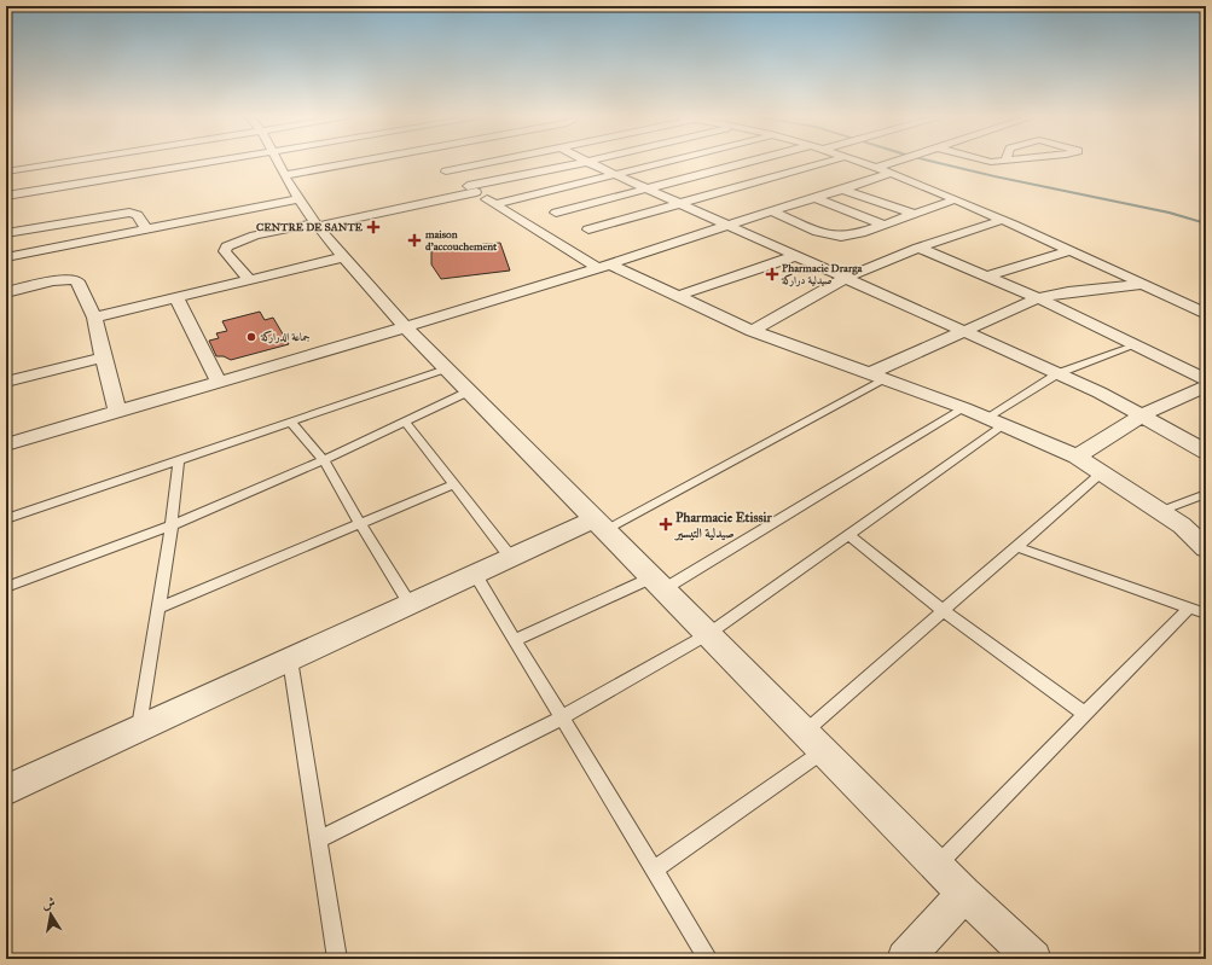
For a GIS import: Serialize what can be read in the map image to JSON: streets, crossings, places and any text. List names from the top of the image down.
{
  "places": {
    "health": [
      "CENTRE DE SANTE",
      "maison d'accouchement",
      "Pharmacie Drarga صيدلية دراركة",
      "Pharmacie Etissir صيدلية التيسير"
    ],
    "other": ["جماعة الدراركة"]
  },
  "north": "top"
}
